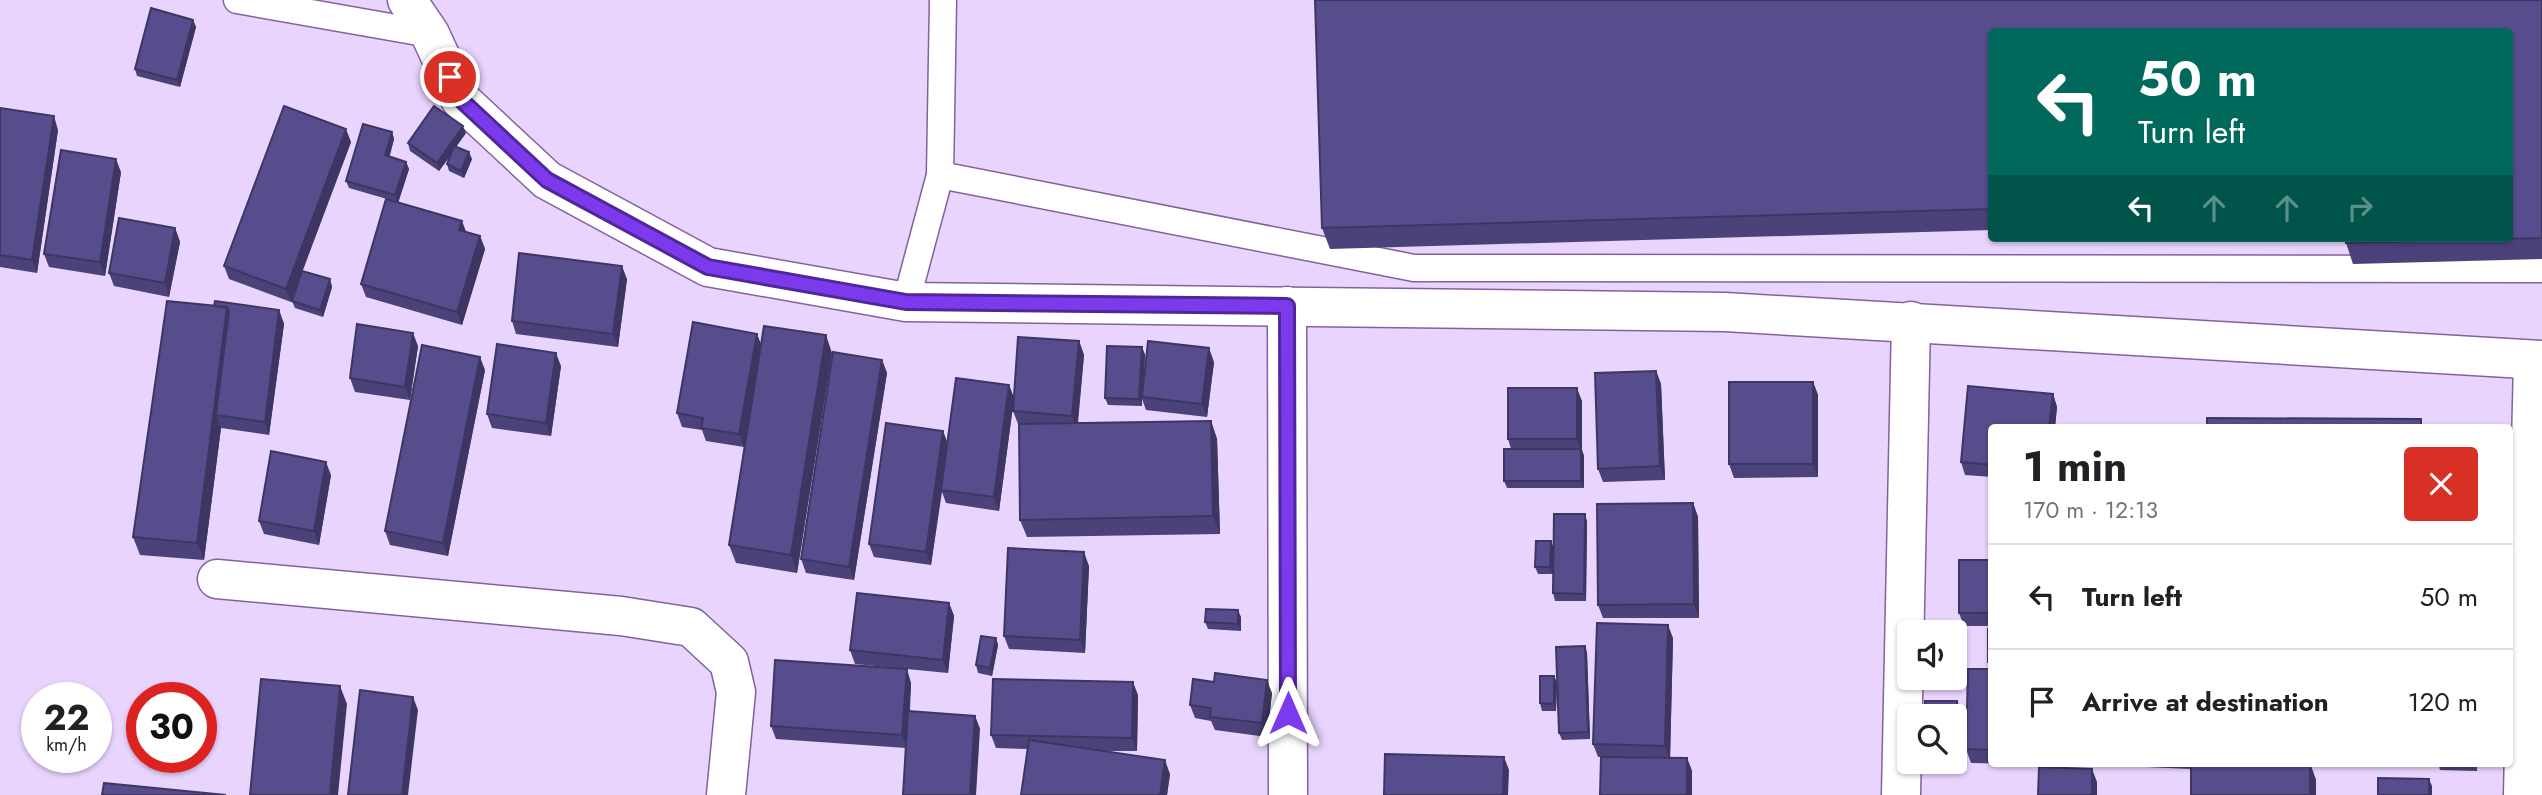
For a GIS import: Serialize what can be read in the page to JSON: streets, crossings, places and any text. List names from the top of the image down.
{
  "page": {
    "turn": ["50 m", "Turn left"],
    "heading": ["1 min", "170 m · 12:13"],
    "list": [
      {
        "name": "Turn left",
        "value": "50 m"
      },
      {
        "name": "Arrive at destination",
        "value": "120 m"
      }
    ],
    "speed": "22 km/h",
    "limit": "30"
  }
}
